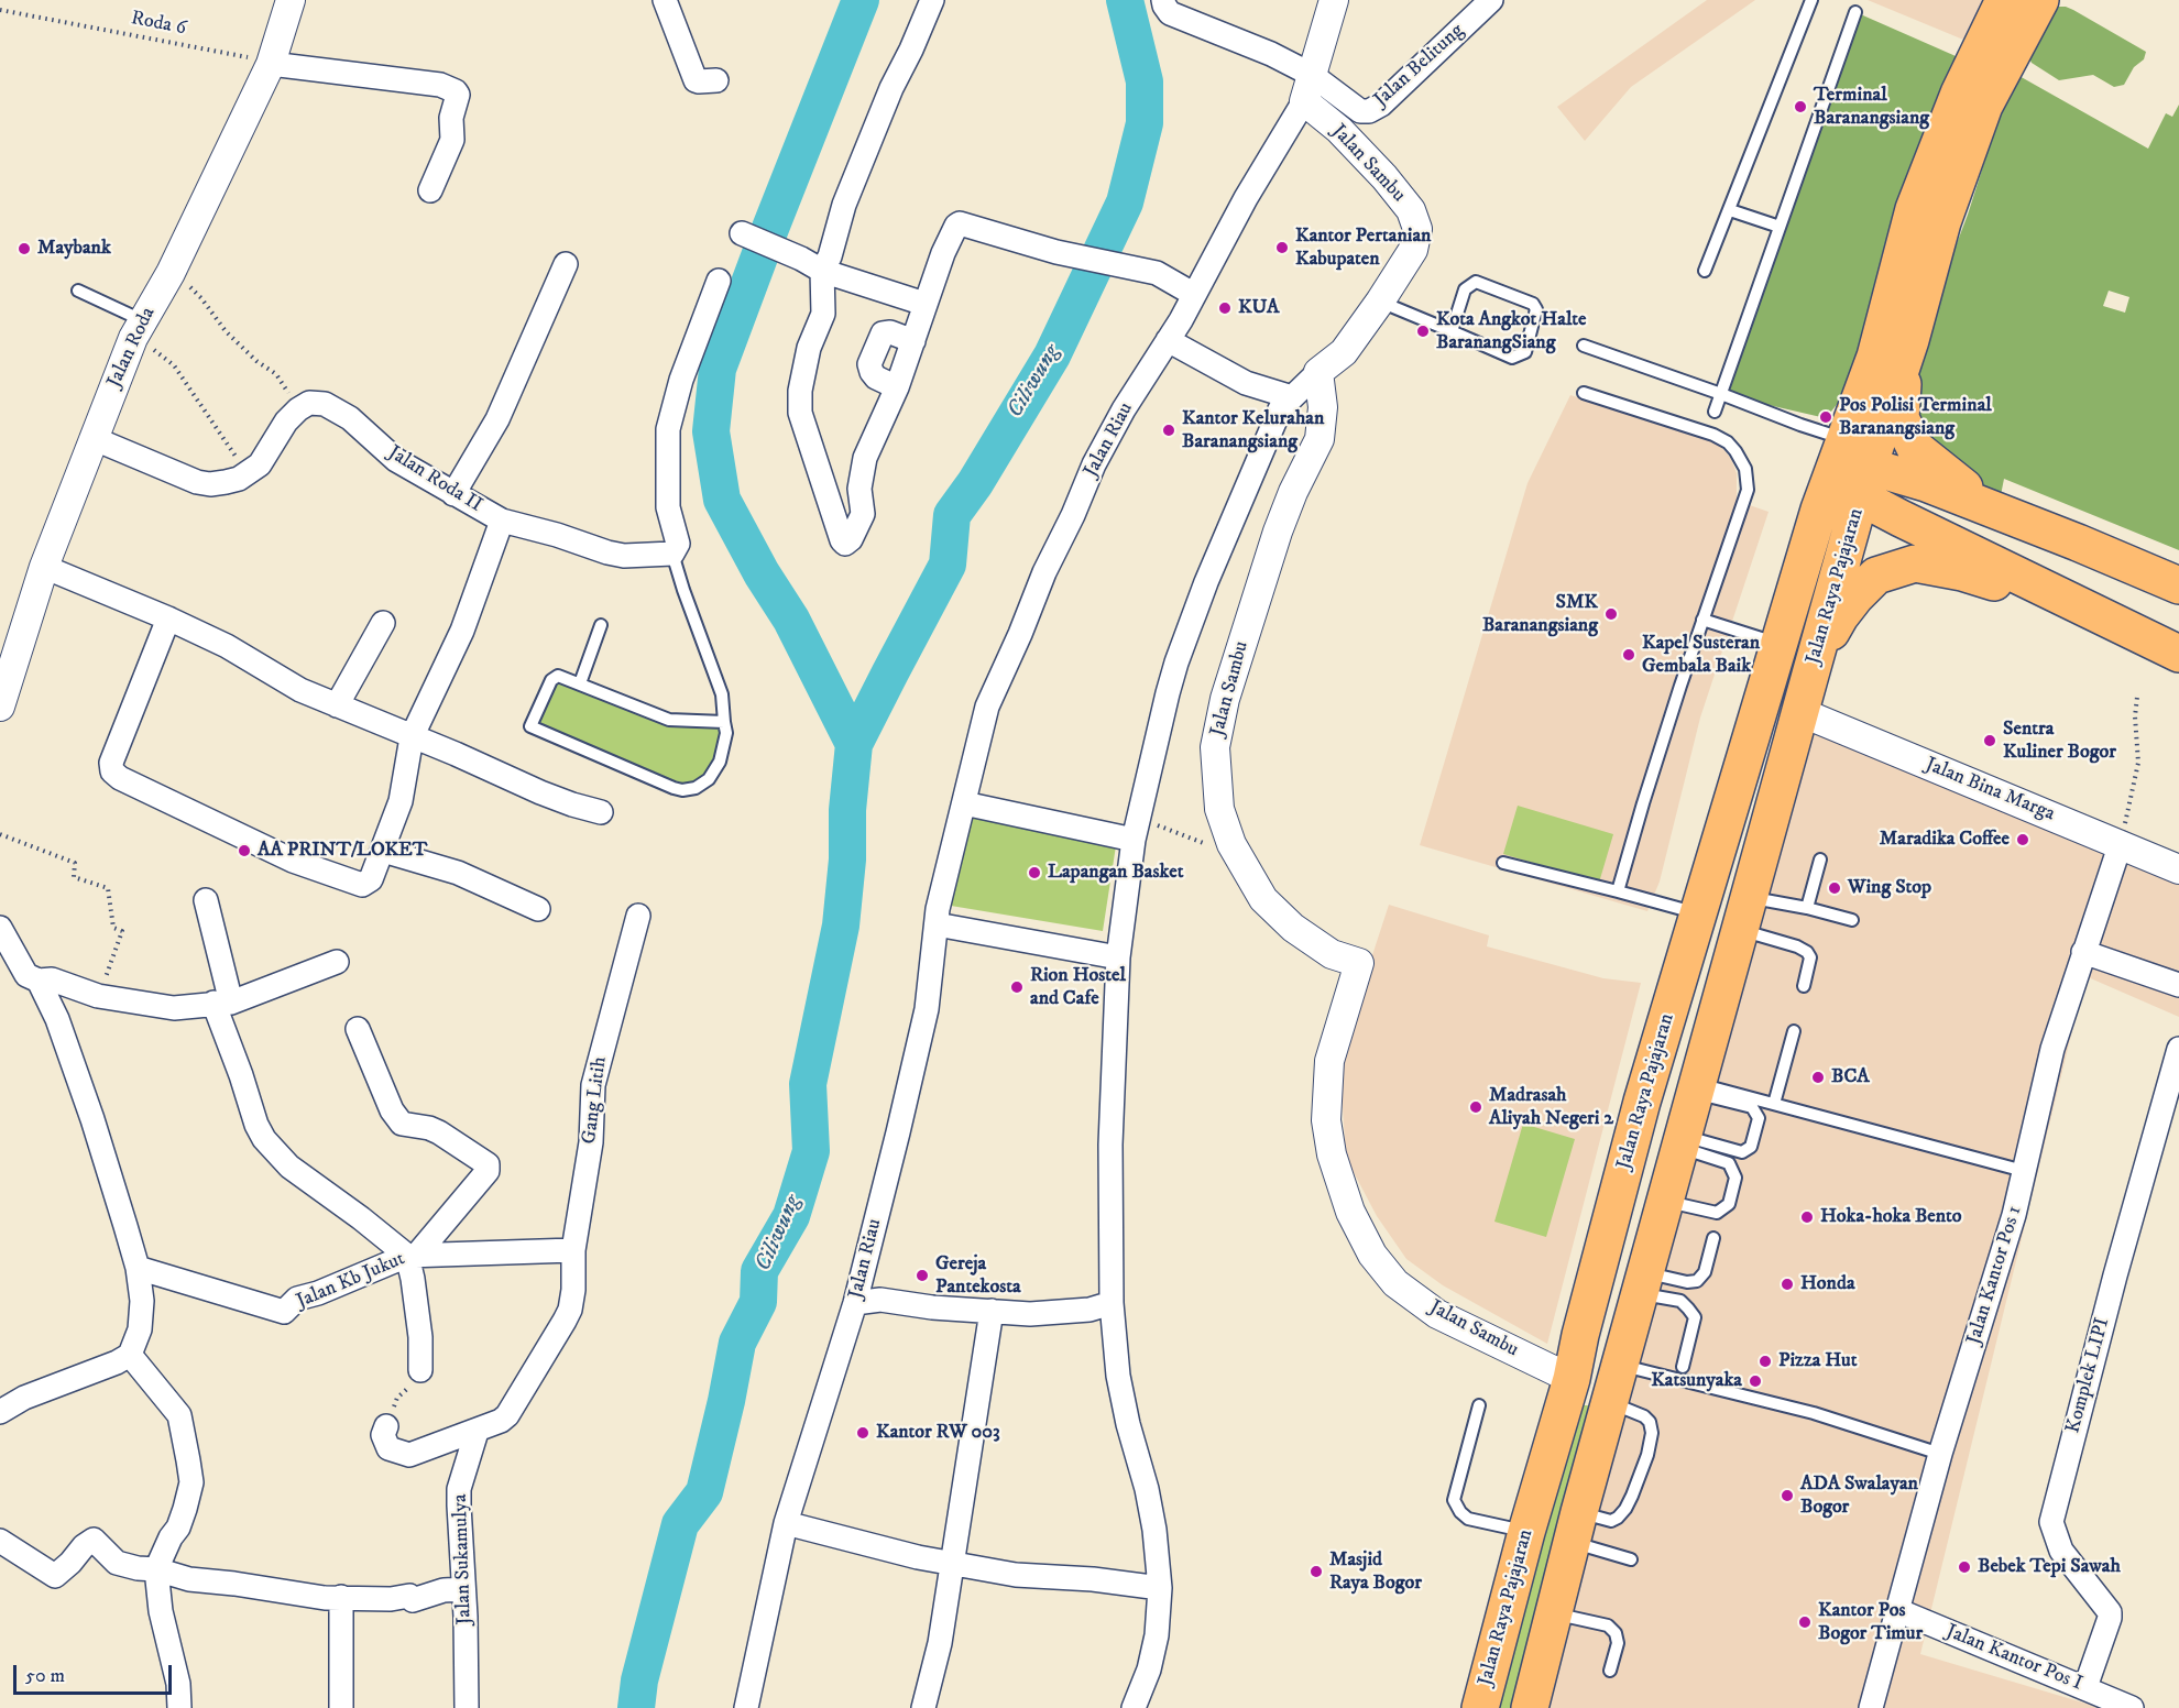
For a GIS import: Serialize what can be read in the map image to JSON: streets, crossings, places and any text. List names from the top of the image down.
{
  "streets": {
    "highway": ["Jalan Raya Pajajaran"],
    "street": [
      "Jalan Belitung",
      "Jalan Sambu",
      "Jalan Roda",
      "Jalan Riau",
      "Jalan Roda II",
      "Jalan Bina Marga",
      "Gang Litih",
      "Jalan Kantor Pos 1",
      "Jalan Kb Jukut",
      "Komplek LIPI",
      "Jalan Sukamulya",
      "Jalan Kantor Pos I"
    ],
    "path": ["Roda 6"]
  },
  "crossings": [
    ["Roda 6", "Jalan Roda"],
    ["Jalan Belitung", "Jalan Sambu"],
    ["Jalan Belitung", "Jalan Riau"],
    ["Jalan Sambu", "Jalan Riau"],
    ["Jalan Sambu", "Jalan Raya Pajajaran"],
    ["Jalan Raya Pajajaran", "Jalan Bina Marga"],
    ["Jalan Bina Marga", "Jalan Kantor Pos 1"],
    ["Gang Litih", "Jalan Kb Jukut"],
    ["Jalan Kantor Pos 1", "Jalan Kantor Pos I"],
    ["Komplek LIPI", "Jalan Kantor Pos I"]
  ],
  "water": ["Ciliwung"],
  "places": [
    "Terminal Baranangsiang",
    "Kantor Pertanian Kabupaten",
    "Maybank",
    "KUA",
    "Kota Angkot Halte BaranangSiang",
    "Pos Polisi Terminal Baranangsiang",
    "Kantor Kelurahan Baranangsiang",
    "SMK Baranangsiang",
    "Kapel Susteran Gembala Baik",
    "Sentra Kuliner Bogor",
    "Maradika Coffee",
    "AA PRINT/LOKET",
    "Lapangan Basket",
    "Wing Stop",
    "Rion Hostel and Cafe",
    "BCA",
    "Madrasah Aliyah Negeri 2",
    "Hoka-hoka Bento",
    "Gereja Pantekosta",
    "Honda",
    "Pizza Hut",
    "Katsunyaka",
    "Kantor RW 003",
    "ADA Swalayan Bogor",
    "Bebek Tepi Sawah",
    "Masjid Raya Bogor",
    "Kantor Pos Bogor Timur"
  ],
  "scale_bar": "50 m"
}
